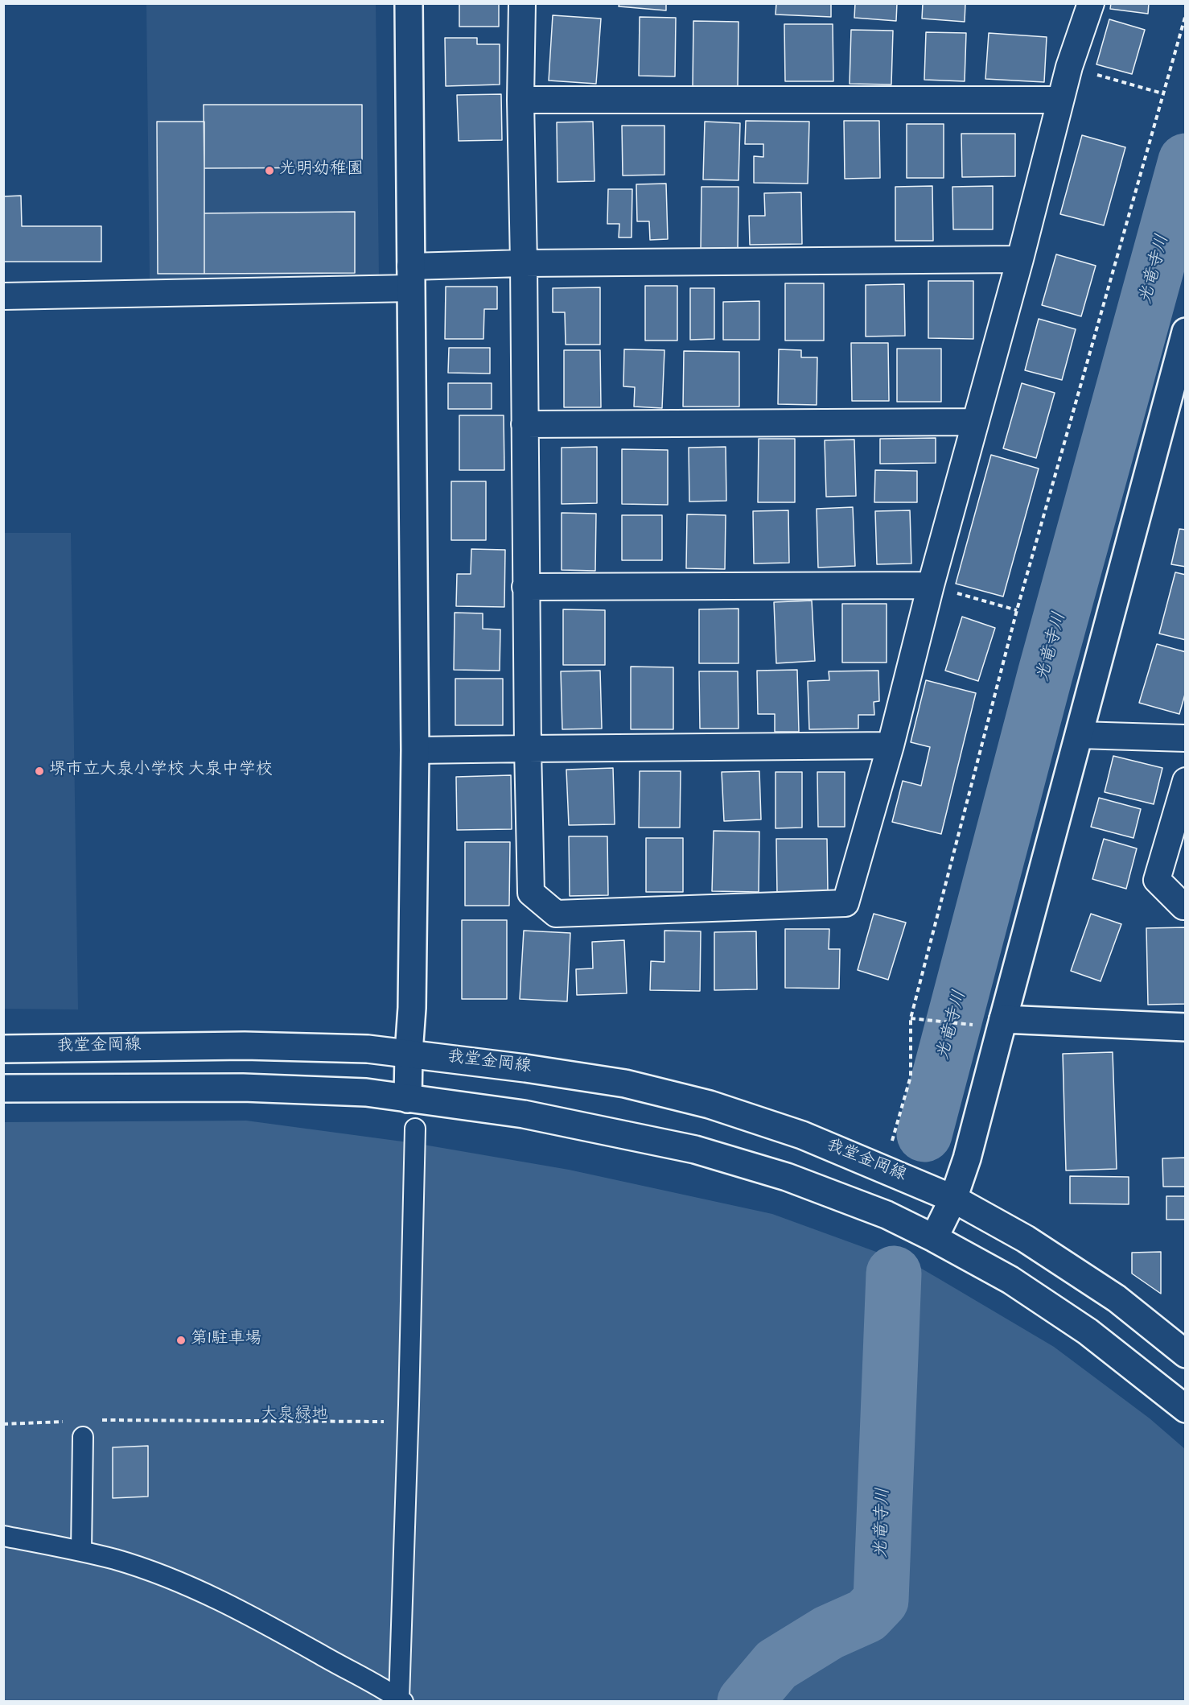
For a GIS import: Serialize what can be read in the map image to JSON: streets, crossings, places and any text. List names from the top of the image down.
{
  "streets": {
    "main road": ["我堂金岡線"]
  },
  "water": ["光竜寺川"],
  "parks": ["大泉緑地"],
  "places": ["光明幼稚園", "堺市立大泉小学校 大泉中学校", "第1駐車場"]
}
